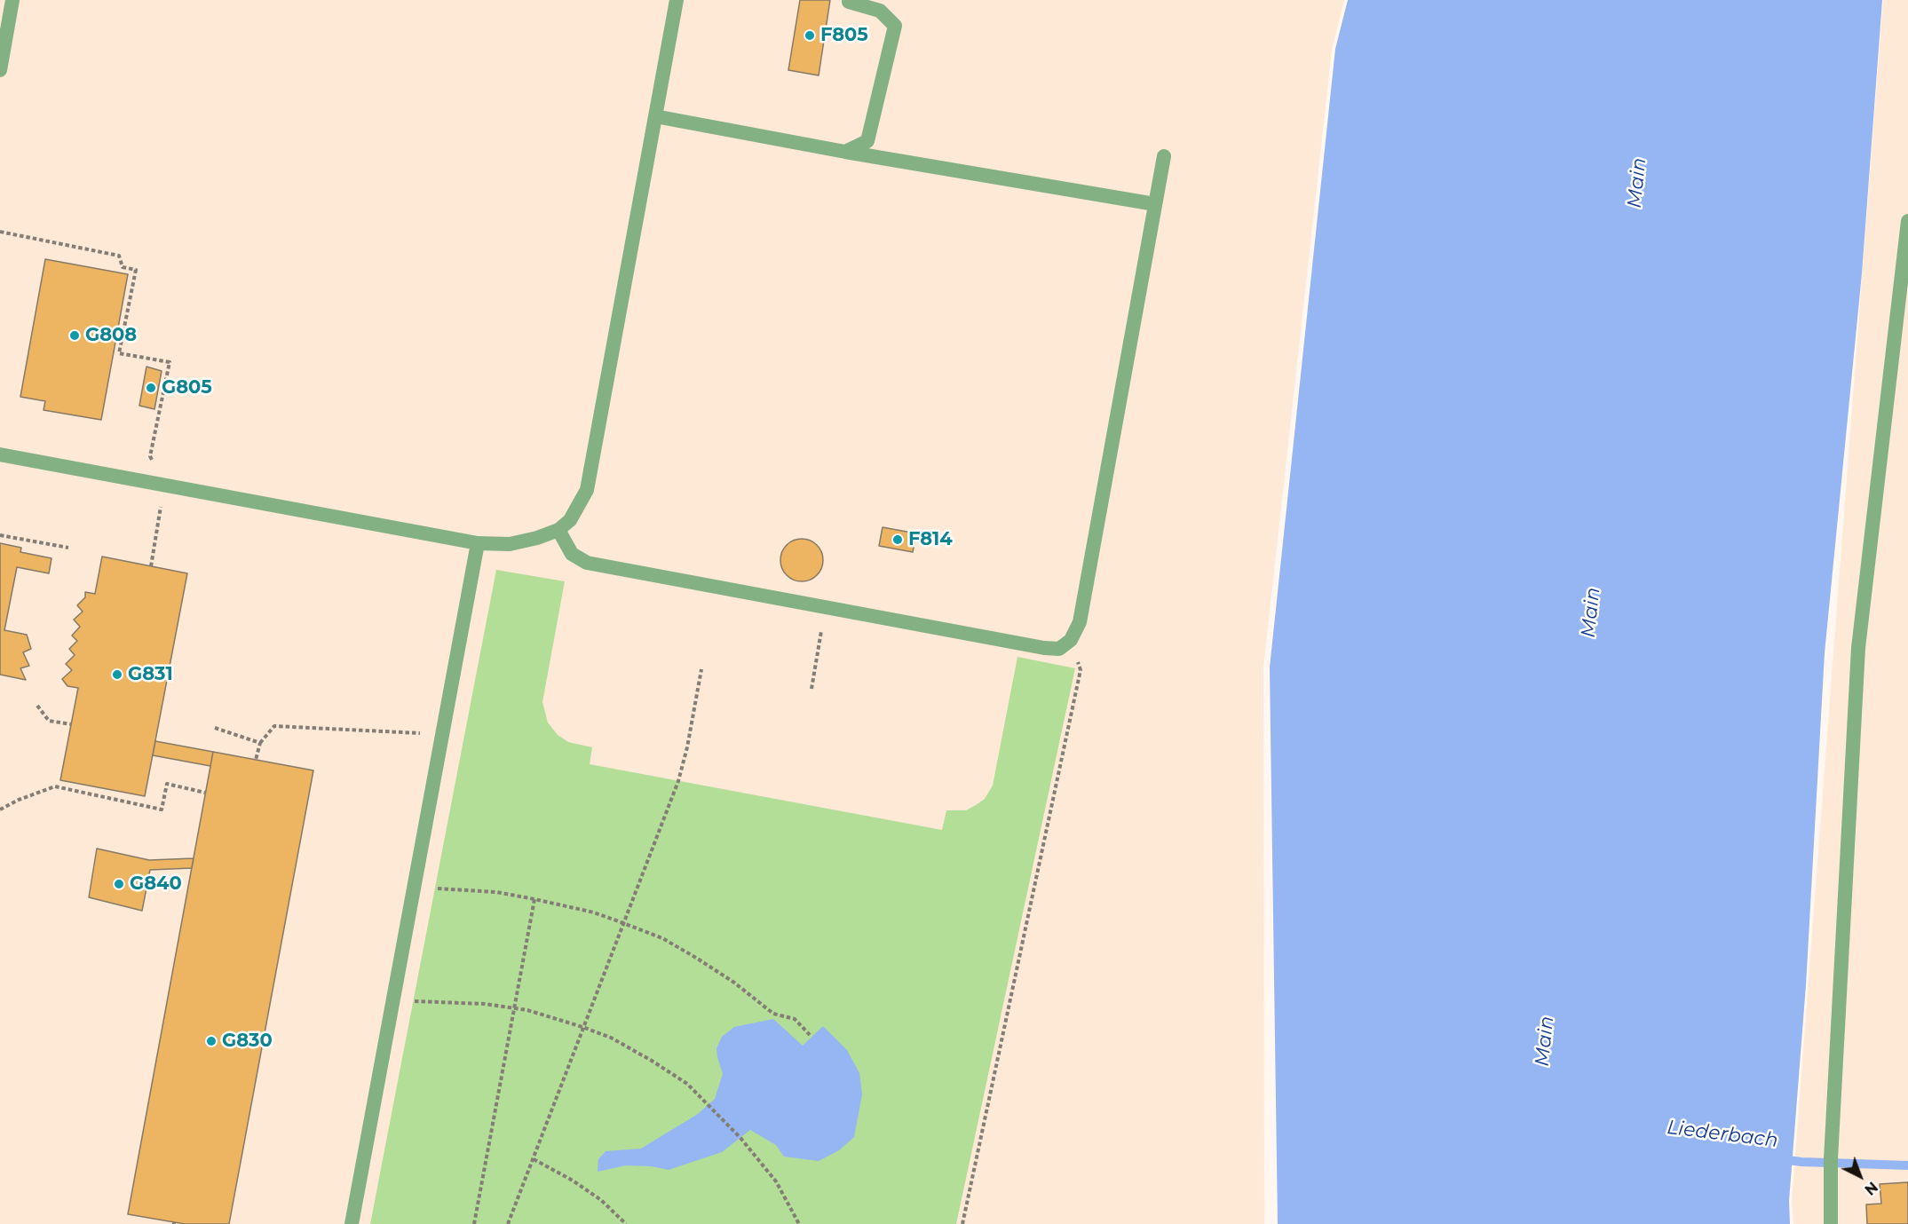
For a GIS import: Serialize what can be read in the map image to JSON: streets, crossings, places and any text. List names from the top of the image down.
{
  "water": ["Main", "Liederbach"],
  "places": [
    "F805",
    "G808",
    "G805",
    "F814",
    "G831",
    "G840",
    "G830"
  ],
  "north": "bottom right"
}
